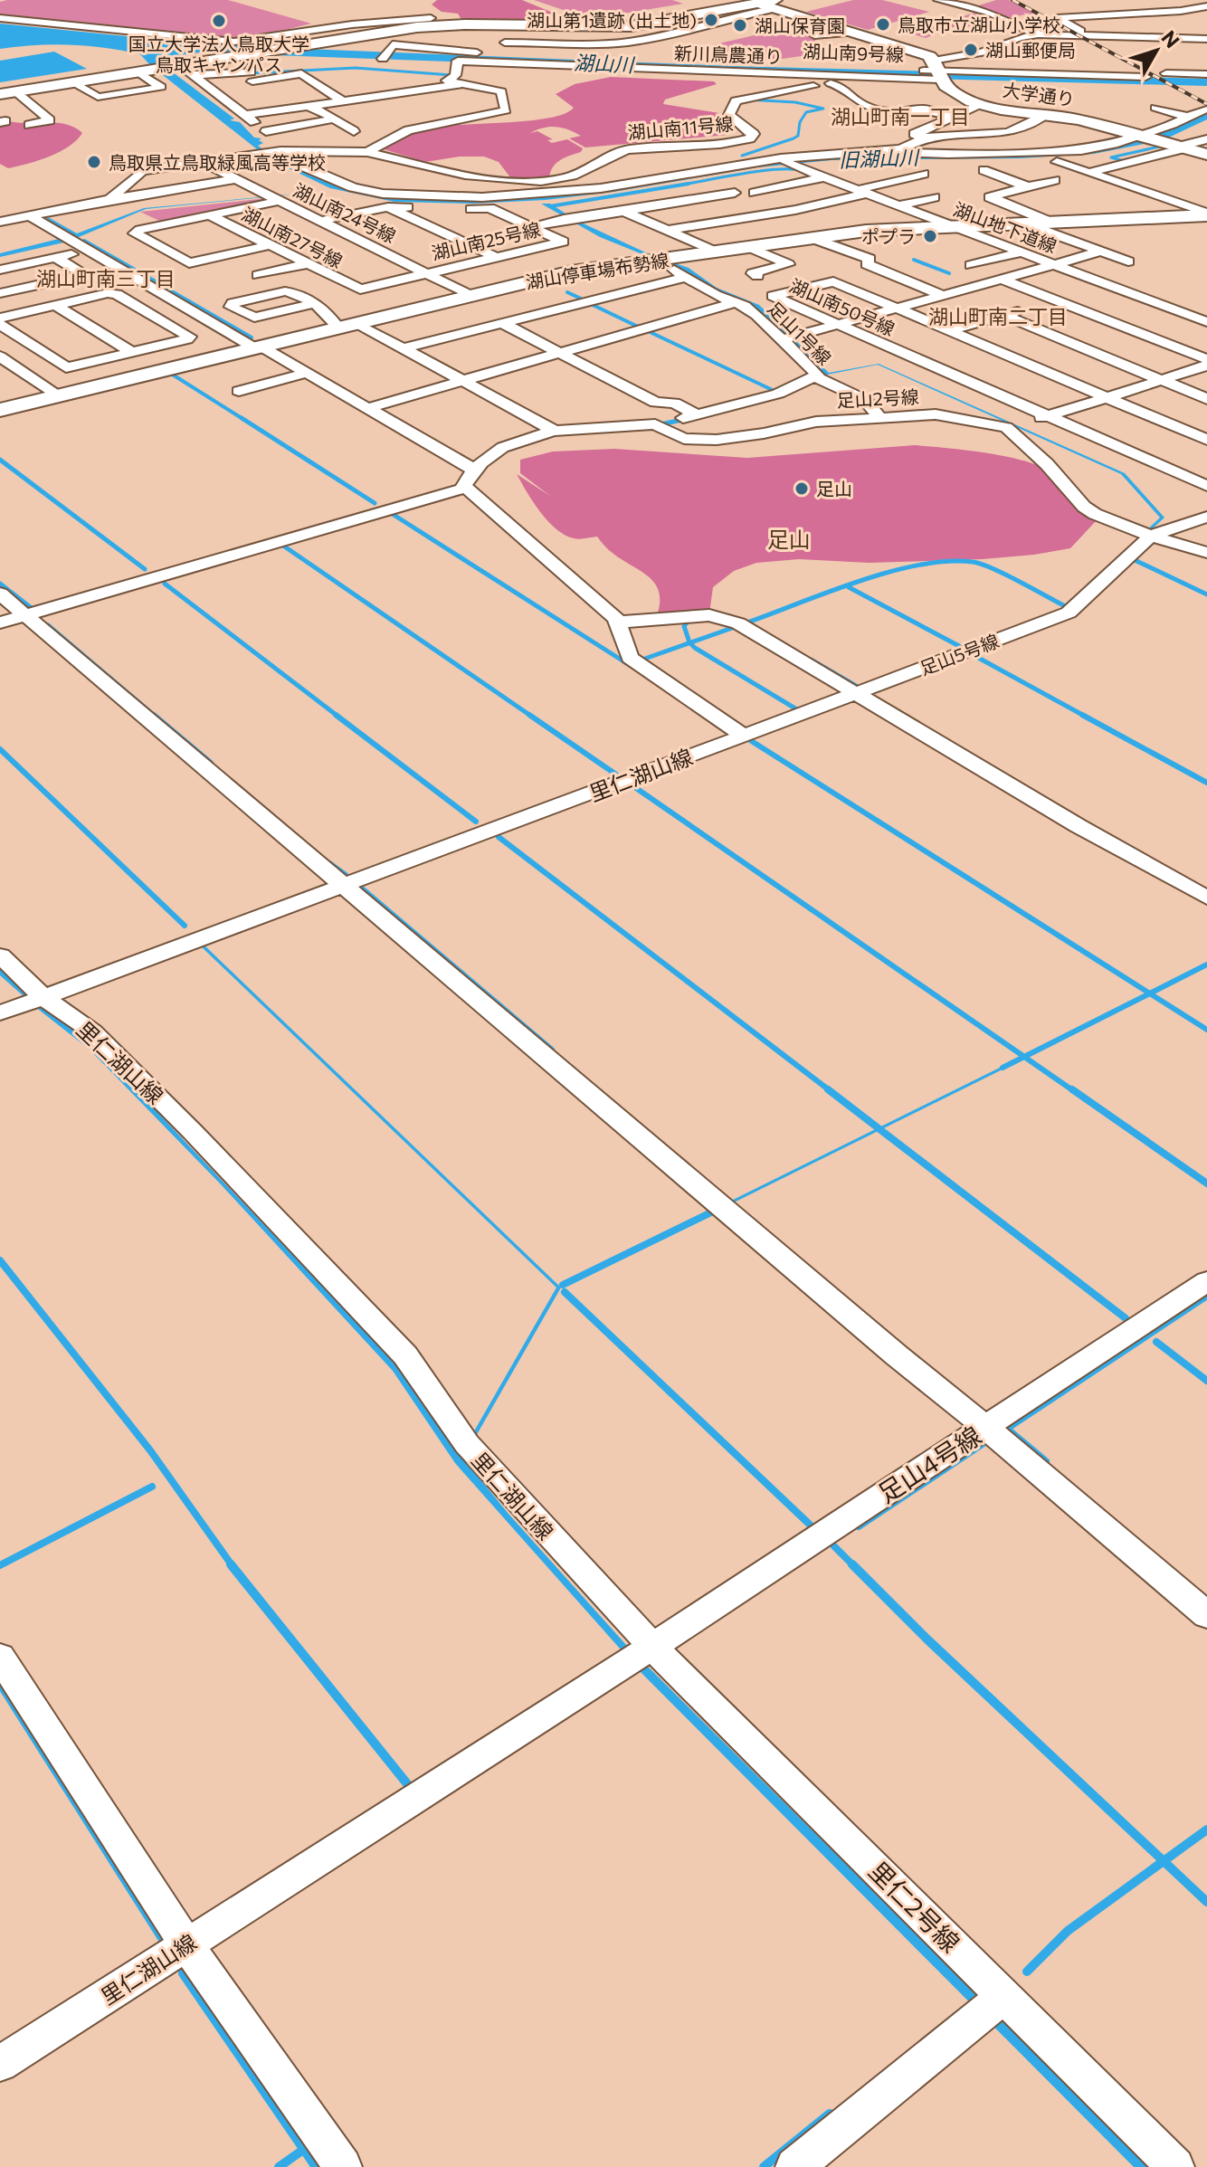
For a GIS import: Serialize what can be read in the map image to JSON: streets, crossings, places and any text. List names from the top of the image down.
{
  "streets": {
    "main road": ["大学通り", "湖山停車場布勢線"],
    "street": [
      "湖山南9号線",
      "新川鳥農通り",
      "湖山南11号線",
      "湖山南24号線",
      "湖山地下道線",
      "湖山南27号線",
      "湖山南25号線",
      "湖山南50号線",
      "足山1号線",
      "足山2号線",
      "足山5号線",
      "里仁湖山線",
      "足山4号線",
      "里仁2号線"
    ]
  },
  "crossings": [
    ["湖山南9号線", "新川鳥農通り"],
    ["湖山南9号線", "大学通り"],
    ["新川鳥農通り", "大学通り"],
    ["新川鳥農通り", "湖山南11号線"],
    ["湖山南24号線", "湖山南27号線"],
    ["湖山南24号線", "湖山南25号線"],
    ["湖山南24号線", "湖山停車場布勢線"],
    ["湖山地下道線", "湖山停車場布勢線"],
    ["湖山南27号線", "湖山南25号線"],
    ["湖山停車場布勢線", "足山1号線"],
    ["足山1号線", "足山2号線"],
    ["足山5号線", "里仁湖山線"],
    ["里仁湖山線", "足山4号線"],
    ["里仁湖山線", "里仁2号線"],
    ["足山4号線", "里仁2号線"]
  ],
  "districts": [
    "湖山町南一丁目",
    "湖山町南三丁目",
    "湖山町南二丁目",
    "足山"
  ],
  "water": ["湖山川", "旧湖山川"],
  "places": [
    "湖山第1遺跡 (出土地)",
    "国立大学法人鳥取大学 鳥取キャンパス",
    "鳥取市立湖山小学校",
    "湖山保育園",
    "湖山郵便局",
    "鳥取県立鳥取緑風高等学校",
    "ポプラ",
    "足山"
  ],
  "north": "top right"
}
